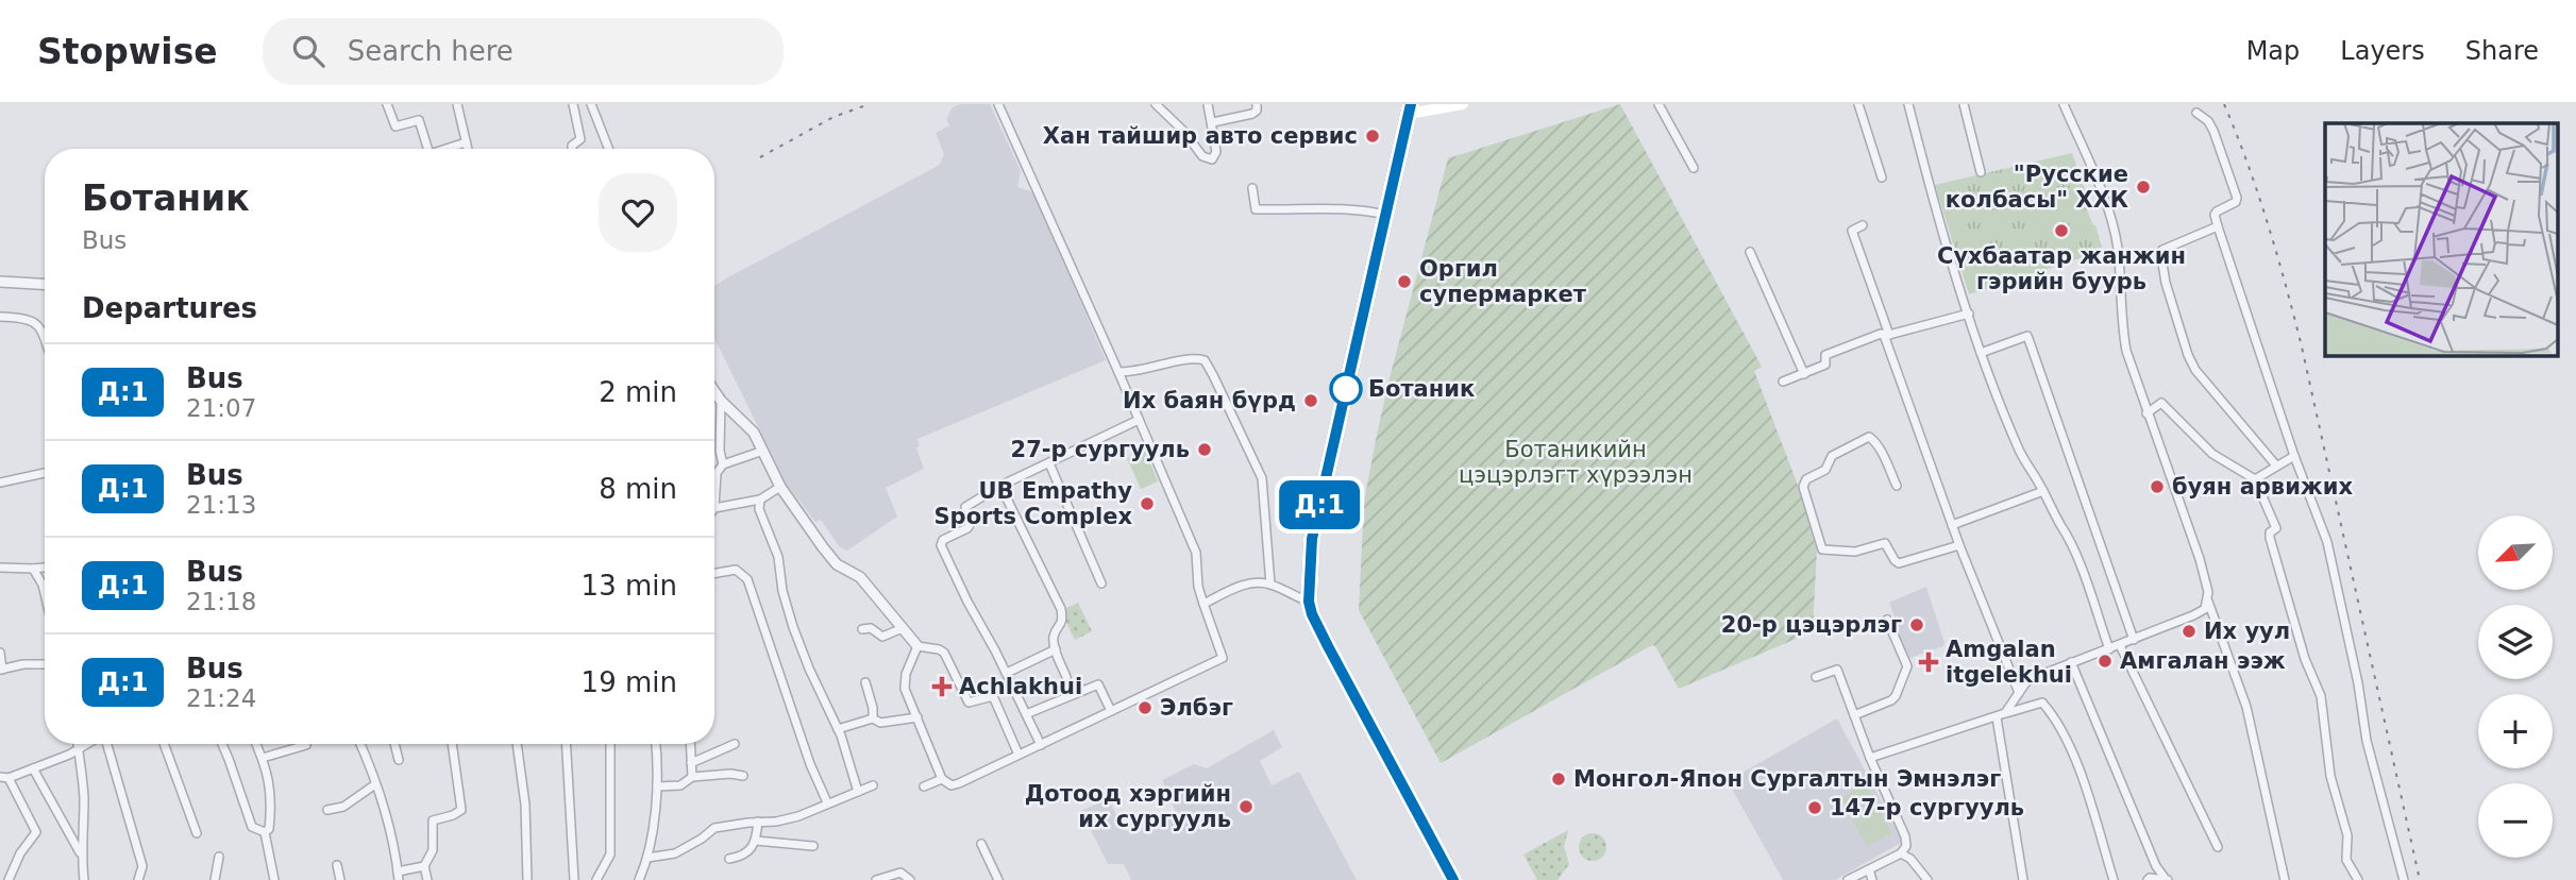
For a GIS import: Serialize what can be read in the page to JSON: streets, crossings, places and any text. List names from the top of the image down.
{
  "parks": ["Ботаникийн цэцэрлэгт хүрээлэн"],
  "places": {
    "other": [
      "Хан тайшир авто сервис",
      "\"Русские колбасы\" ХХК",
      "Сүхбаатар жанжин гэрийн буурь",
      "Оргил супермаркет",
      "Ботаник",
      "Их баян бүрд",
      "27-р сургууль",
      "буян арвижих",
      "UB Empathy Sports Complex",
      "20-р цэцэрлэг",
      "Их уул",
      "Амгалан ээж",
      "Элбэг",
      "Монгол-Япон Сургалтын Эмнэлэг",
      "Дотоод хэргийн их сургууль",
      "147-р сургууль"
    ],
    "health": ["Amgalan itgelekhui", "Achlakhui"]
  },
  "lines": ["bus line Д:1"],
  "north": "bottom left",
  "page": {
    "header": "Stopwise",
    "search": "Search here",
    "nav": ["Map", "Layers", "Share"],
    "on_map": "Д:1",
    "heading": [
      ["Ботаник", "Bus"],
      "Departures"
    ],
    "list": [
      {
        "mark": "Д:1",
        "name": "Bus",
        "note": "21:07",
        "value": "2 min"
      },
      {
        "mark": "Д:1",
        "name": "Bus",
        "note": "21:13",
        "value": "8 min"
      },
      {
        "mark": "Д:1",
        "name": "Bus",
        "note": "21:18",
        "value": "13 min"
      },
      {
        "mark": "Д:1",
        "name": "Bus",
        "note": "21:24",
        "value": "19 min"
      }
    ],
    "map_buttons": ["+", "−"]
  }
}
